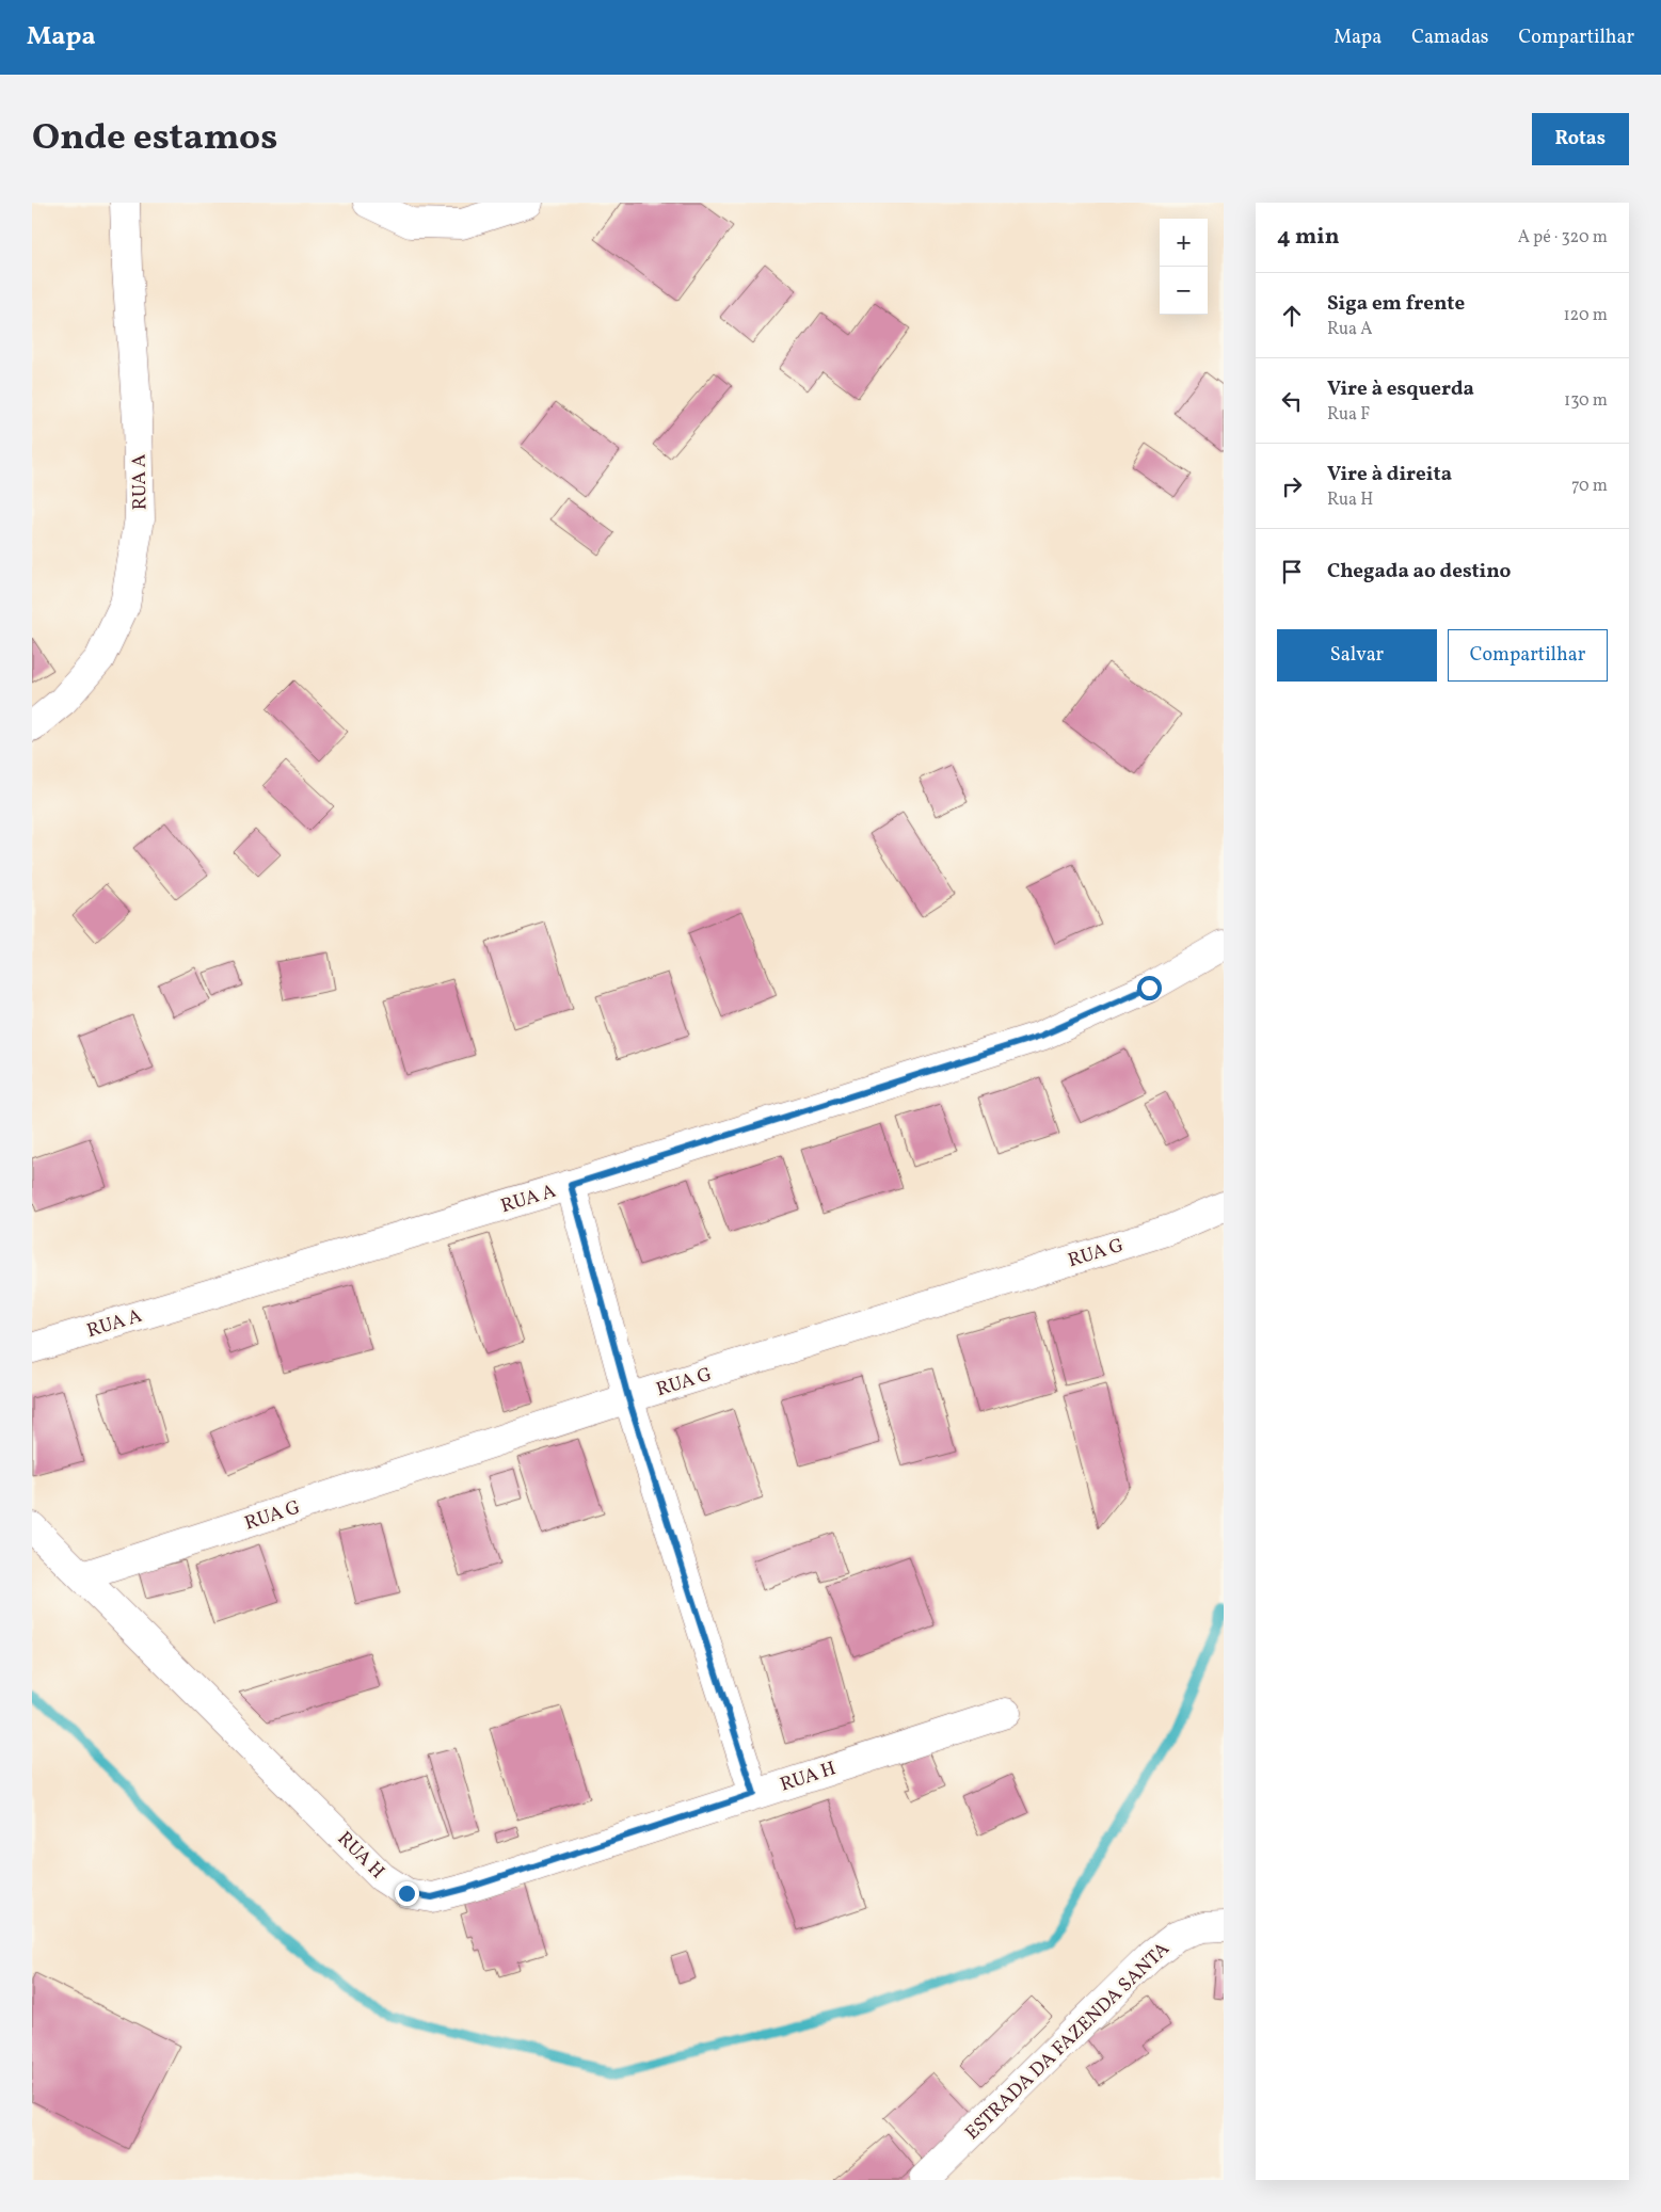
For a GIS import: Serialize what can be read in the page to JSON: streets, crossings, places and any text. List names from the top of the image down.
{
  "streets": {
    "street": [
      "RUA A",
      "RUA G",
      "RUA H",
      "ESTRADA DA FAZENDA SANTA"
    ]
  },
  "crossings": [
    ["RUA G", "RUA H"]
  ],
  "page": {
    "header": "Mapa",
    "nav": ["Mapa", "Camadas", "Compartilhar"],
    "title": "Onde estamos",
    "buttons": [
      "Rotas",
      ["Salvar", "Compartilhar"]
    ],
    "heading": ["4 min", "A pé · 320 m"],
    "map_buttons": ["+", "−"],
    "list": [
      ["Siga em frente", "Rua A", "120 m"],
      ["Vire à esquerda", "Rua F", "130 m"],
      ["Vire à direita", "Rua H", "70 m"],
      "Chegada ao destino"
    ]
  }
}
